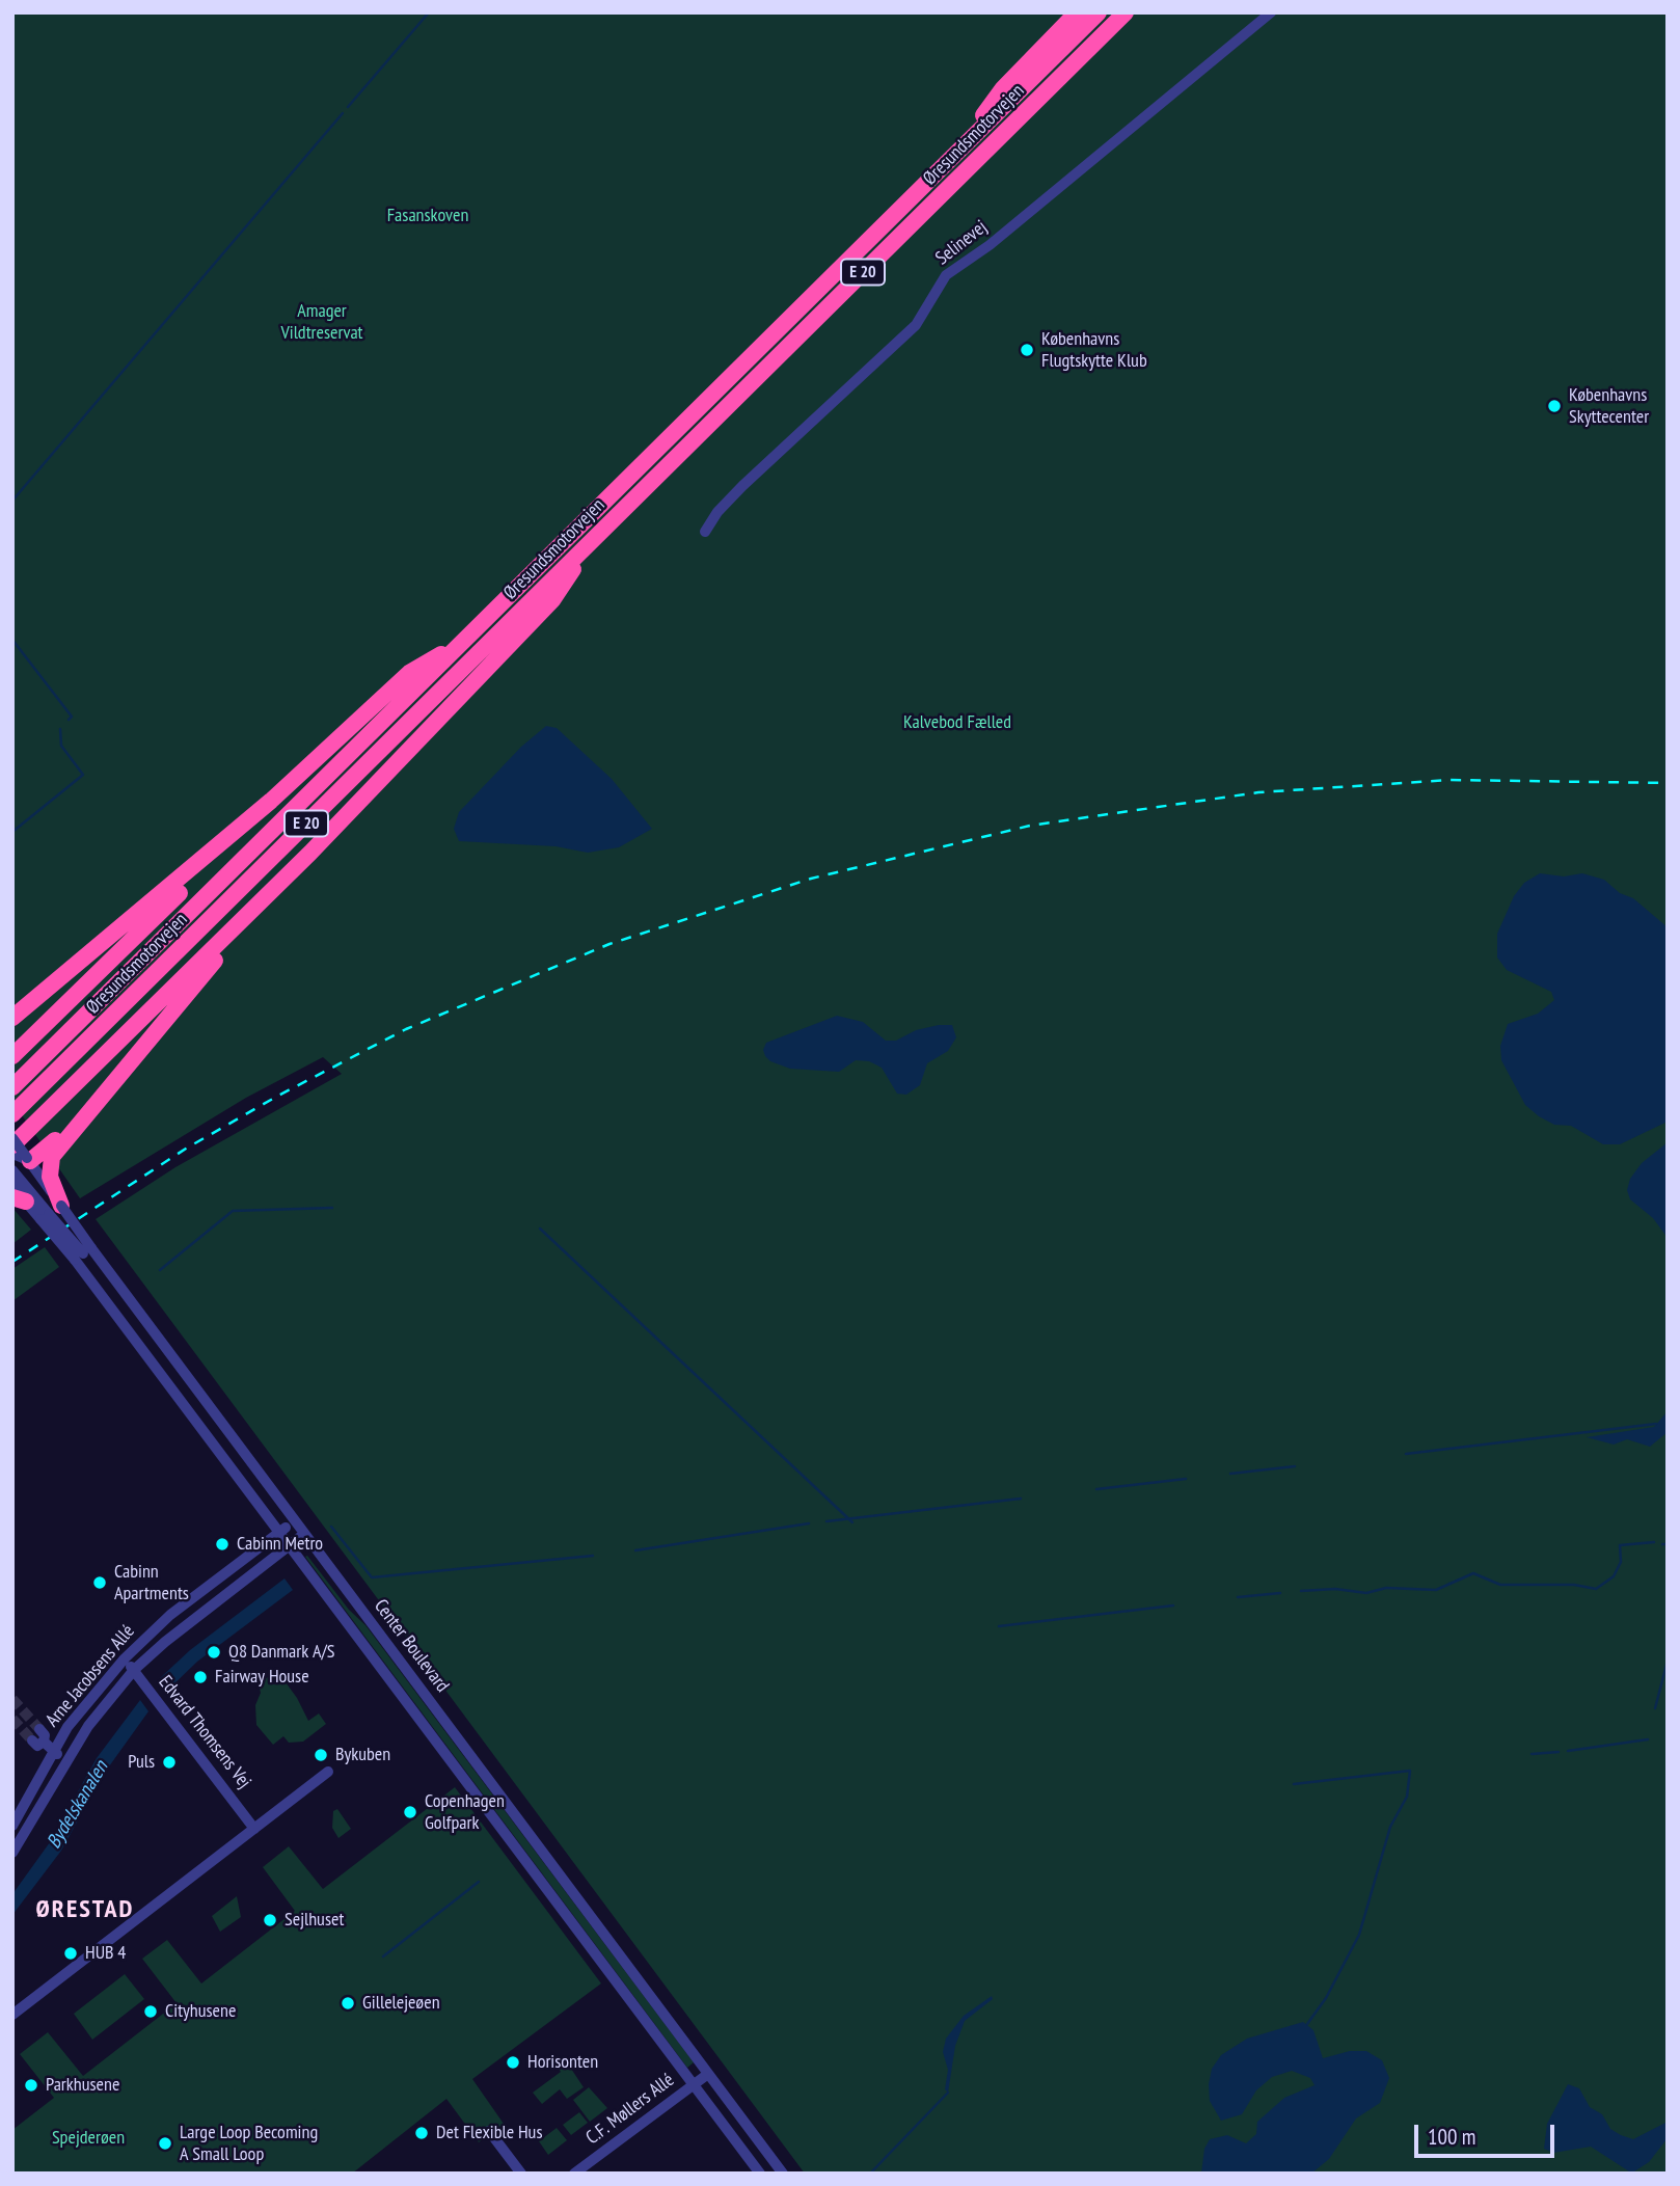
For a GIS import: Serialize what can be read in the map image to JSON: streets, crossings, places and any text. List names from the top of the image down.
{
  "streets": {
    "highway": ["Øresundsmotorvejen", "E 20"],
    "street": [
      "Selinevej",
      "Center Boulevard",
      "Arne Jacobsens Allé",
      "Edvard Thomsens Vej",
      "C.F. Møllers Allé"
    ]
  },
  "crossings": [
    ["Center Boulevard", "Arne Jacobsens Allé"],
    ["Center Boulevard", "C.F. Møllers Allé"],
    ["Arne Jacobsens Allé", "Edvard Thomsens Vej"]
  ],
  "districts": ["ØRESTAD"],
  "water": ["Bydelskanalen"],
  "parks": [
    "Fasanskoven",
    "Amager Vildtreservat",
    "Kalvebod Fælled",
    "Spejderøen"
  ],
  "places": [
    "Københavns Flugtskytte Klub",
    "Københavns Skyttecenter",
    "Cabinn Metro",
    "Cabinn Apartments",
    "Q8 Danmark A/S",
    "Fairway House",
    "Bykuben",
    "Puls",
    "Copenhagen Golfpark",
    "Sejlhuset",
    "HUB 4",
    "Gillelejeøen",
    "Cityhusene",
    "Horisonten",
    "Parkhusene",
    "Det Flexible Hus",
    "Large Loop Becoming A Small Loop"
  ],
  "scale_bar": "100 m"
}
